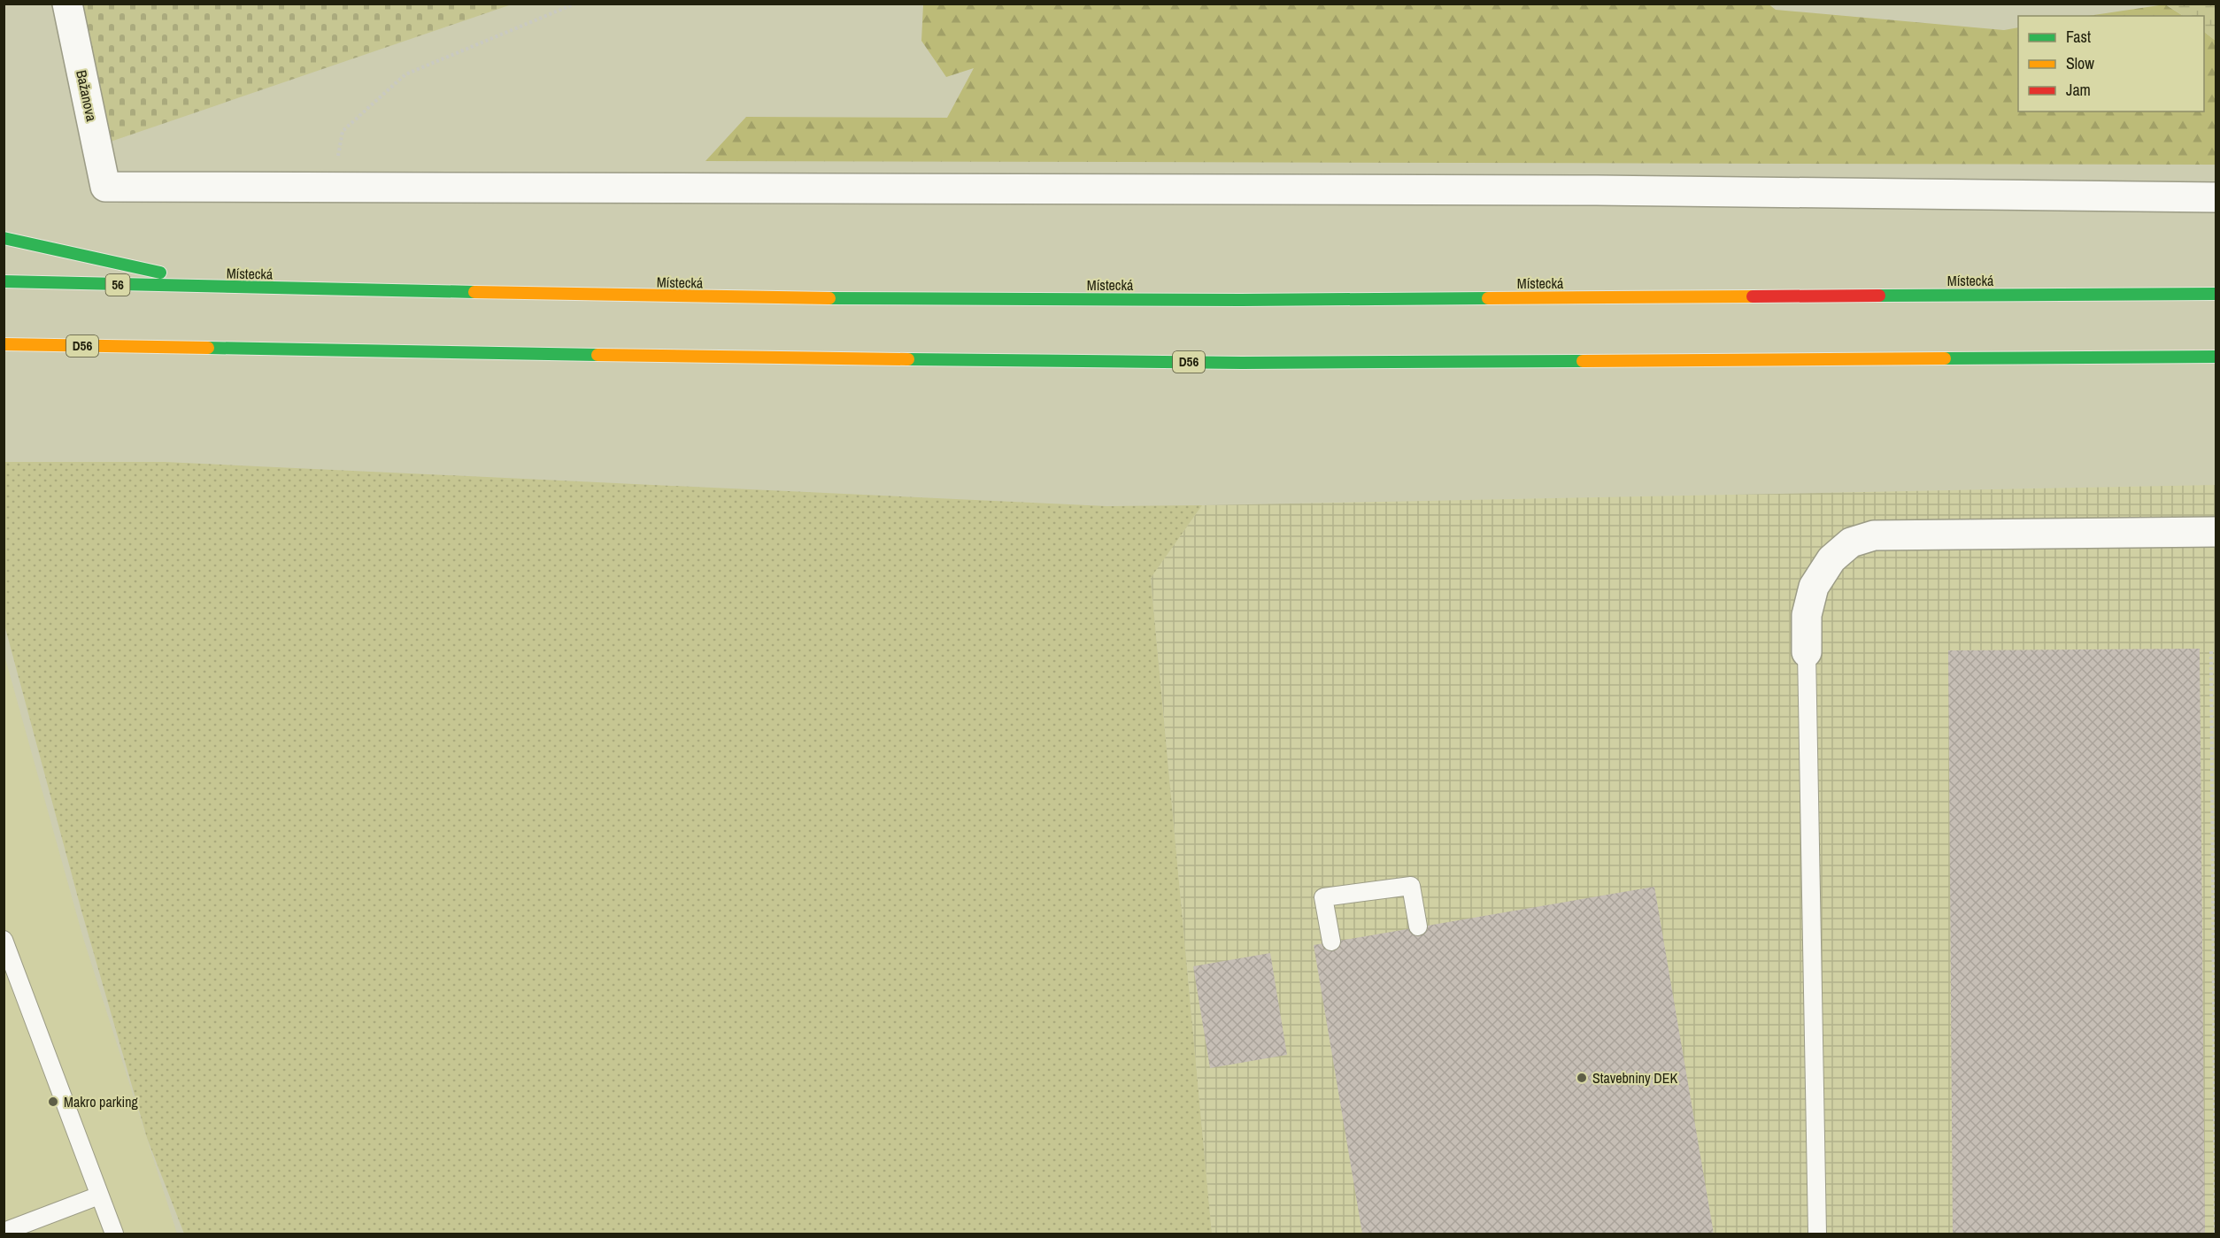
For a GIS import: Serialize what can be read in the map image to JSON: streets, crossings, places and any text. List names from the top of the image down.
{
  "streets": {
    "highway": ["Místecká", "56", "D56"],
    "street": ["Bažanova"]
  },
  "places": ["Stavebniny DEK", "Makro parking"],
  "legend": ["Fast", "Slow", "Jam"]
}
